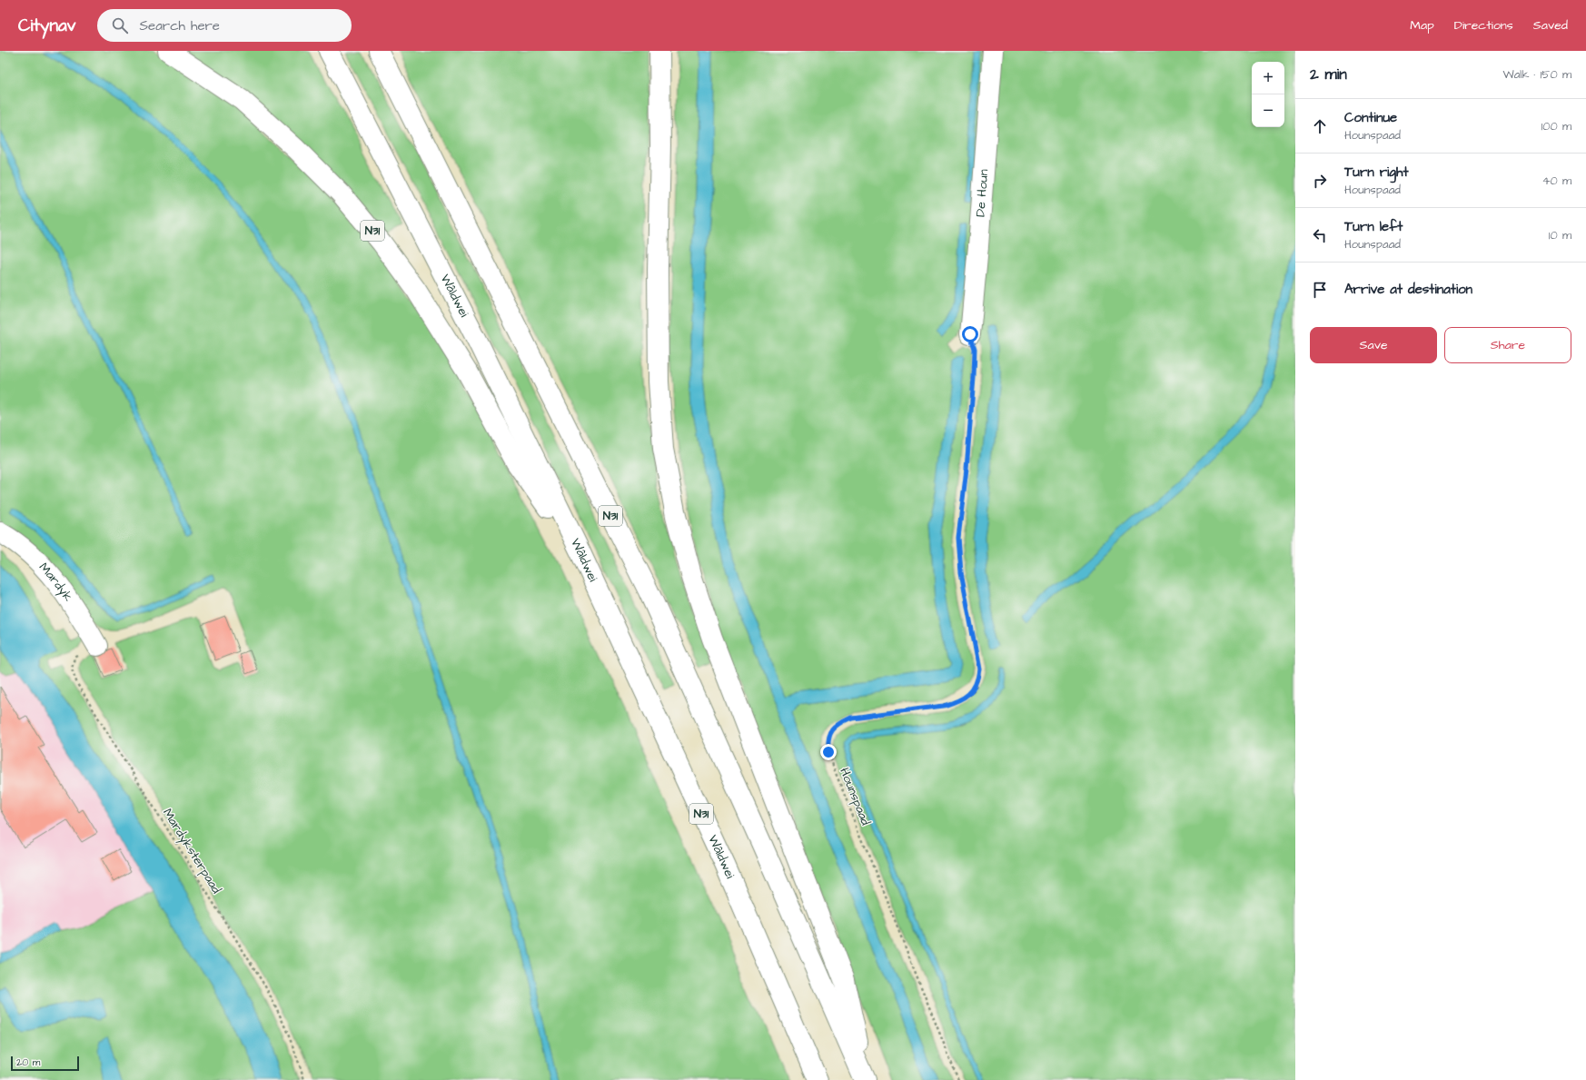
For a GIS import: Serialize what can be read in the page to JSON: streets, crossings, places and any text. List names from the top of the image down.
{
  "streets": {
    "main road": [
      "De Houn",
      "N31",
      "Wâldwei",
      "Mardyk"
    ],
    "path": ["Hounspaad", "Mardyksterpaad"]
  },
  "crossings": [
    ["De Houn", "Hounspaad"],
    ["N31", "Wâldwei"],
    ["Mardyk", "Mardyksterpaad"]
  ],
  "scale_bar": "20 m",
  "page": {
    "header": "Citynav",
    "search": "Search here",
    "nav": ["Map", "Directions", "Saved"],
    "heading": ["2 min", "Walk · 150 m"],
    "map_buttons": ["+", "−"],
    "list": [
      ["Continue", "Hounspaad", "100 m"],
      ["Turn right", "Hounspaad", "40 m"],
      ["Turn left", "Hounspaad", "10 m"],
      "Arrive at destination"
    ],
    "buttons": ["Save", "Share"],
    "scale": "20 m"
  }
}
